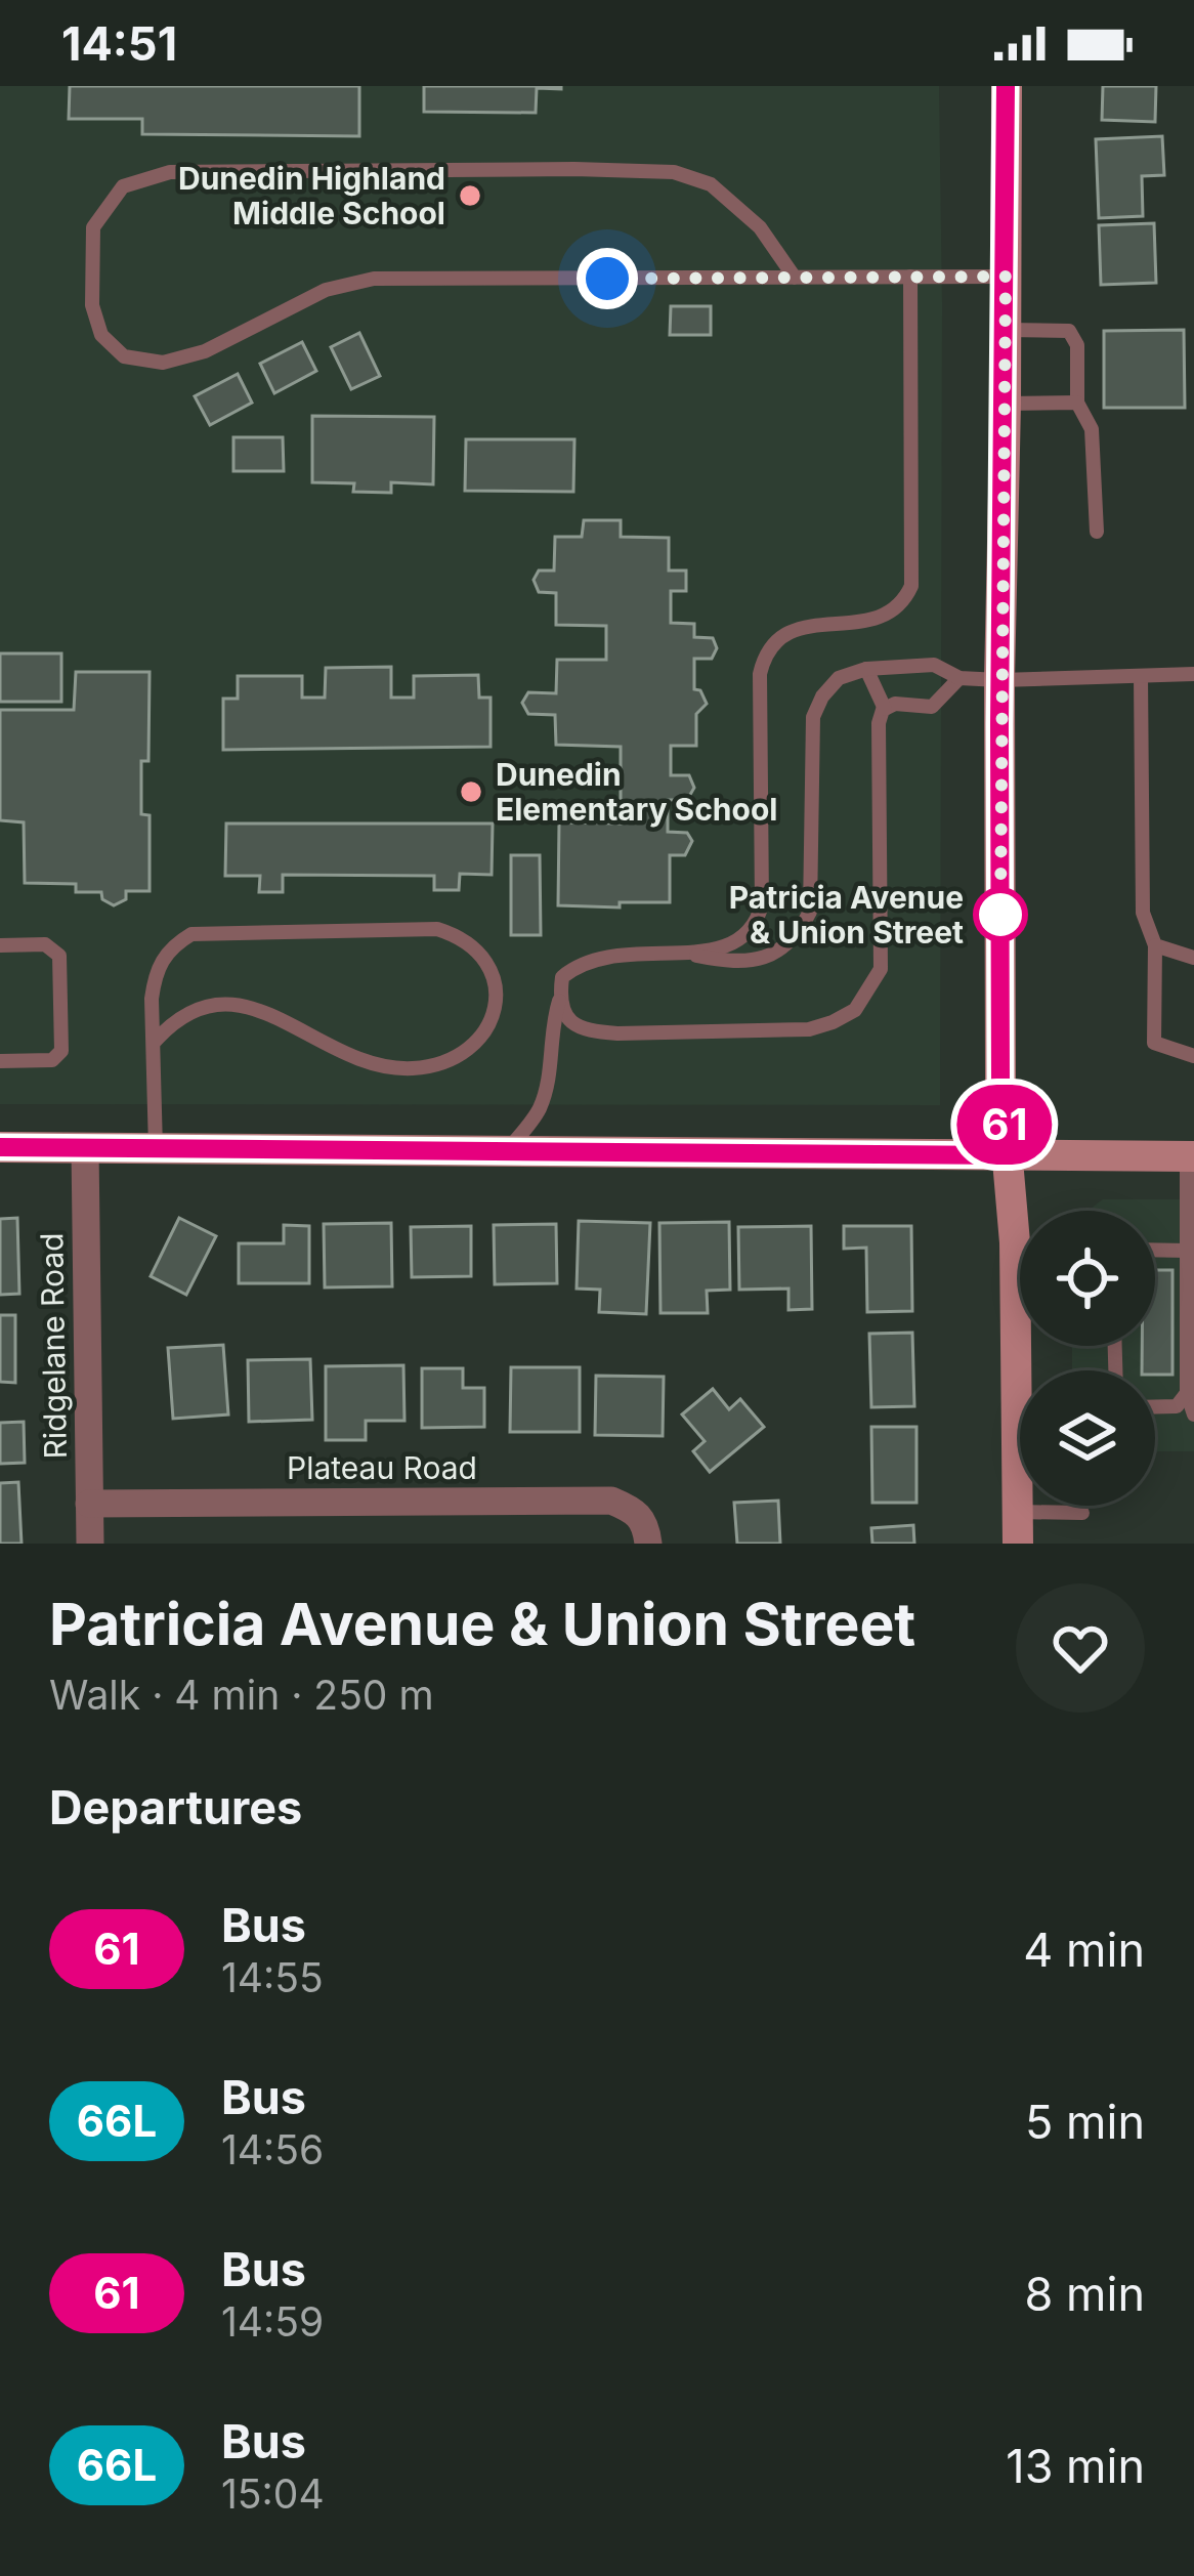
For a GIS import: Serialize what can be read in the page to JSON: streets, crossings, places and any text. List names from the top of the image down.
{
  "streets": {
    "street": ["Ridgelane Road", "Plateau Road"]
  },
  "crossings": [
    ["Ridgelane Road", "Plateau Road"]
  ],
  "places": ["Dunedin Highland Middle School", "Dunedin Elementary School", "Patricia Avenue & Union Street"],
  "lines": ["bus line 61"],
  "page": {
    "status": "14:51",
    "on_map": "61",
    "heading": [
      ["Patricia Avenue & Union Street", "Walk · 4 min · 250 m"],
      "Departures"
    ],
    "list": [
      {
        "mark": "61",
        "name": "Bus",
        "note": "14:55",
        "value": "4 min"
      },
      {
        "mark": "66L",
        "name": "Bus",
        "note": "14:56",
        "value": "5 min"
      },
      {
        "mark": "61",
        "name": "Bus",
        "note": "14:59",
        "value": "8 min"
      },
      {
        "mark": "66L",
        "name": "Bus",
        "note": "15:04",
        "value": "13 min"
      }
    ]
  }
}
